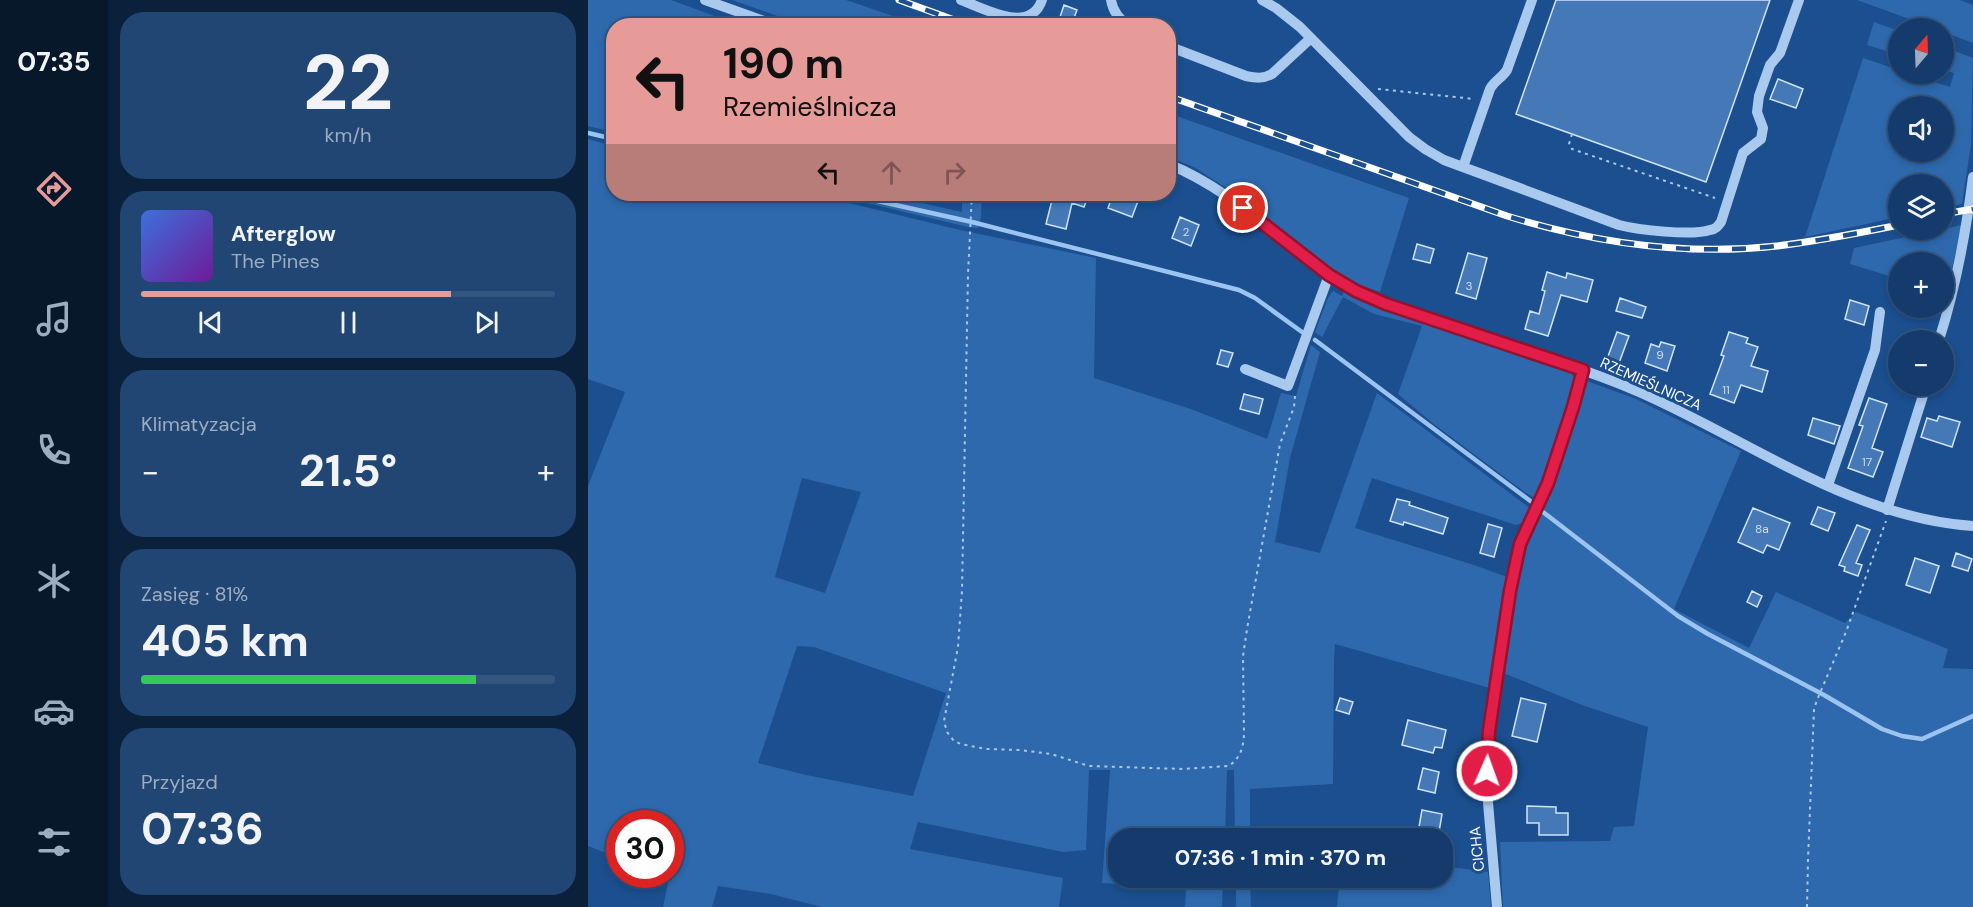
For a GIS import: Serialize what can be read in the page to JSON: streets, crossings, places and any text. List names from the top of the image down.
{
  "streets": {
    "street": ["RZEMIEŚLNICZA", "CICHA"]
  },
  "crossings": [
    ["RZEMIEŚLNICZA", "CICHA"]
  ],
  "house_numbers": [
    "2",
    "3",
    "9",
    "11",
    "17",
    "8a"
  ],
  "north": "top",
  "page": {
    "tabs": "07:35",
    "tile": [
      ["22", "km/h"],
      "Klimatyzacja",
      ["Zasięg · 81%", "405 km"],
      ["Przyjazd", "07:36"]
    ],
    "map_buttons": ["+", "−"],
    "turn": ["190 m", "Rzemieślnicza"],
    "song": ["Afterglow", "The Pines"],
    "heat": ["−", "21.5°", "+"],
    "limit": "30",
    "trip": "07:36 · 1 min · 370 m"
  }
}
